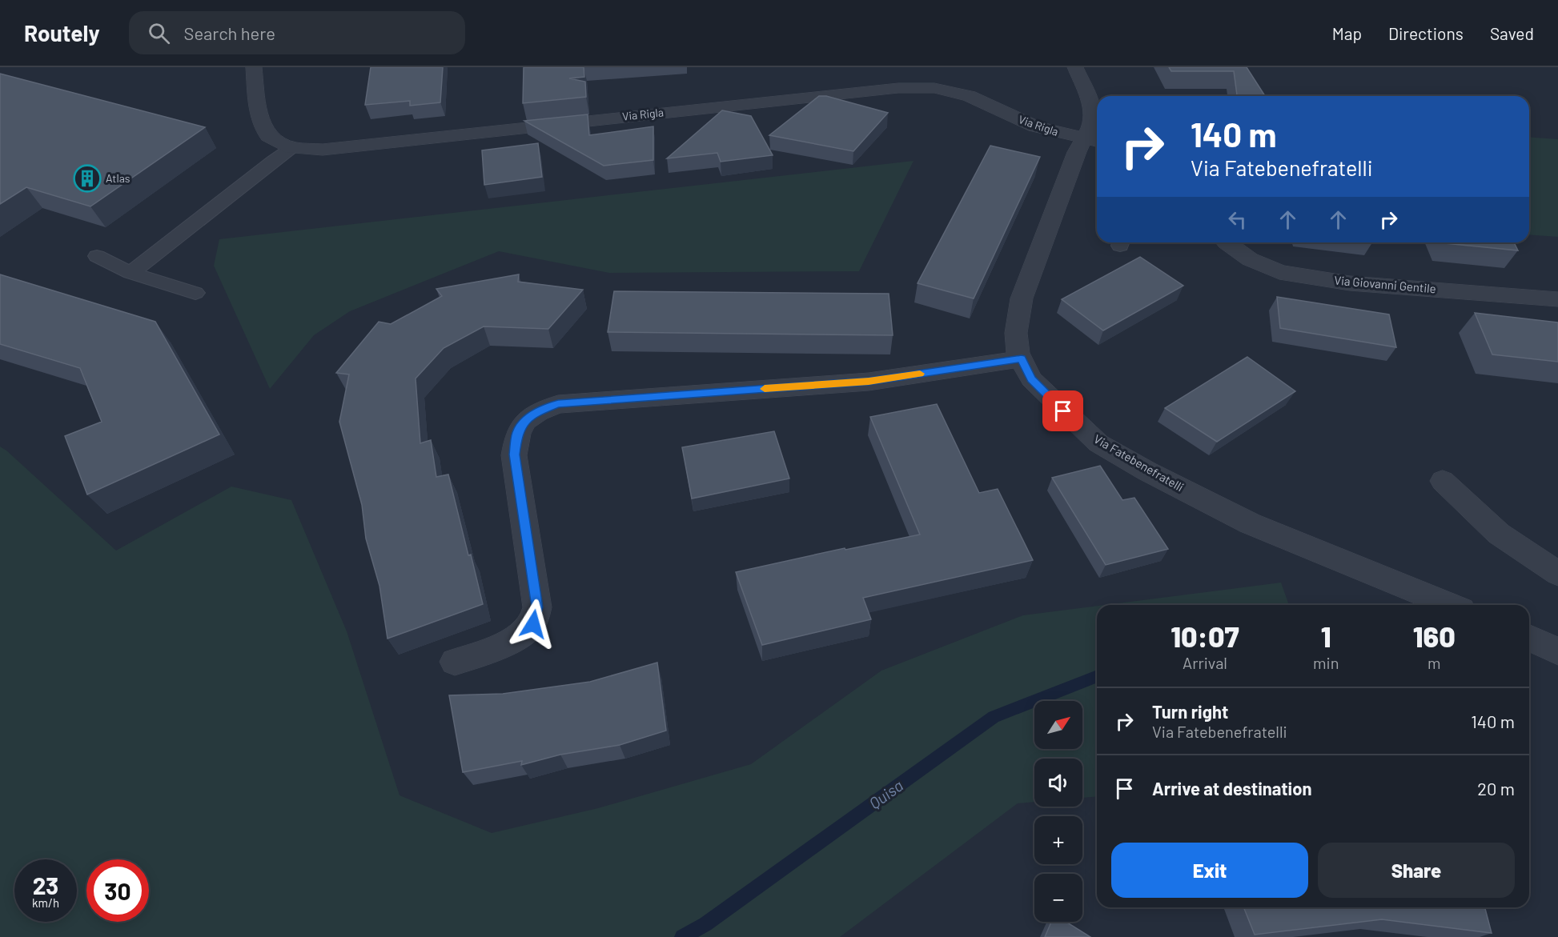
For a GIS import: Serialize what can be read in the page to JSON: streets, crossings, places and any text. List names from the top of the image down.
{
  "streets": {
    "street": ["Via Rigla", "Via Giovanni Gentile", "Via Fatebenefratelli"]
  },
  "crossings": [
    ["Via Rigla", "Via Fatebenefratelli"]
  ],
  "water": ["Quisa"],
  "places": {
    "building": ["Atlas"]
  },
  "north": "top right",
  "page": {
    "header": "Routely",
    "search": "Search here",
    "nav": ["Map", "Directions", "Saved"],
    "turn": ["140 m", "Via Fatebenefratelli"],
    "eta": [
      "10:07",
      "Arrival",
      "1",
      "min",
      "160",
      "m"
    ],
    "list": [
      {
        "name": "Turn right",
        "note": "Via Fatebenefratelli",
        "value": "140 m"
      },
      {
        "name": "Arrive at destination",
        "value": "20 m"
      }
    ],
    "map_buttons": ["+", "−"],
    "buttons": ["Exit", "Share"],
    "speed": "23 km/h",
    "limit": "30"
  }
}
